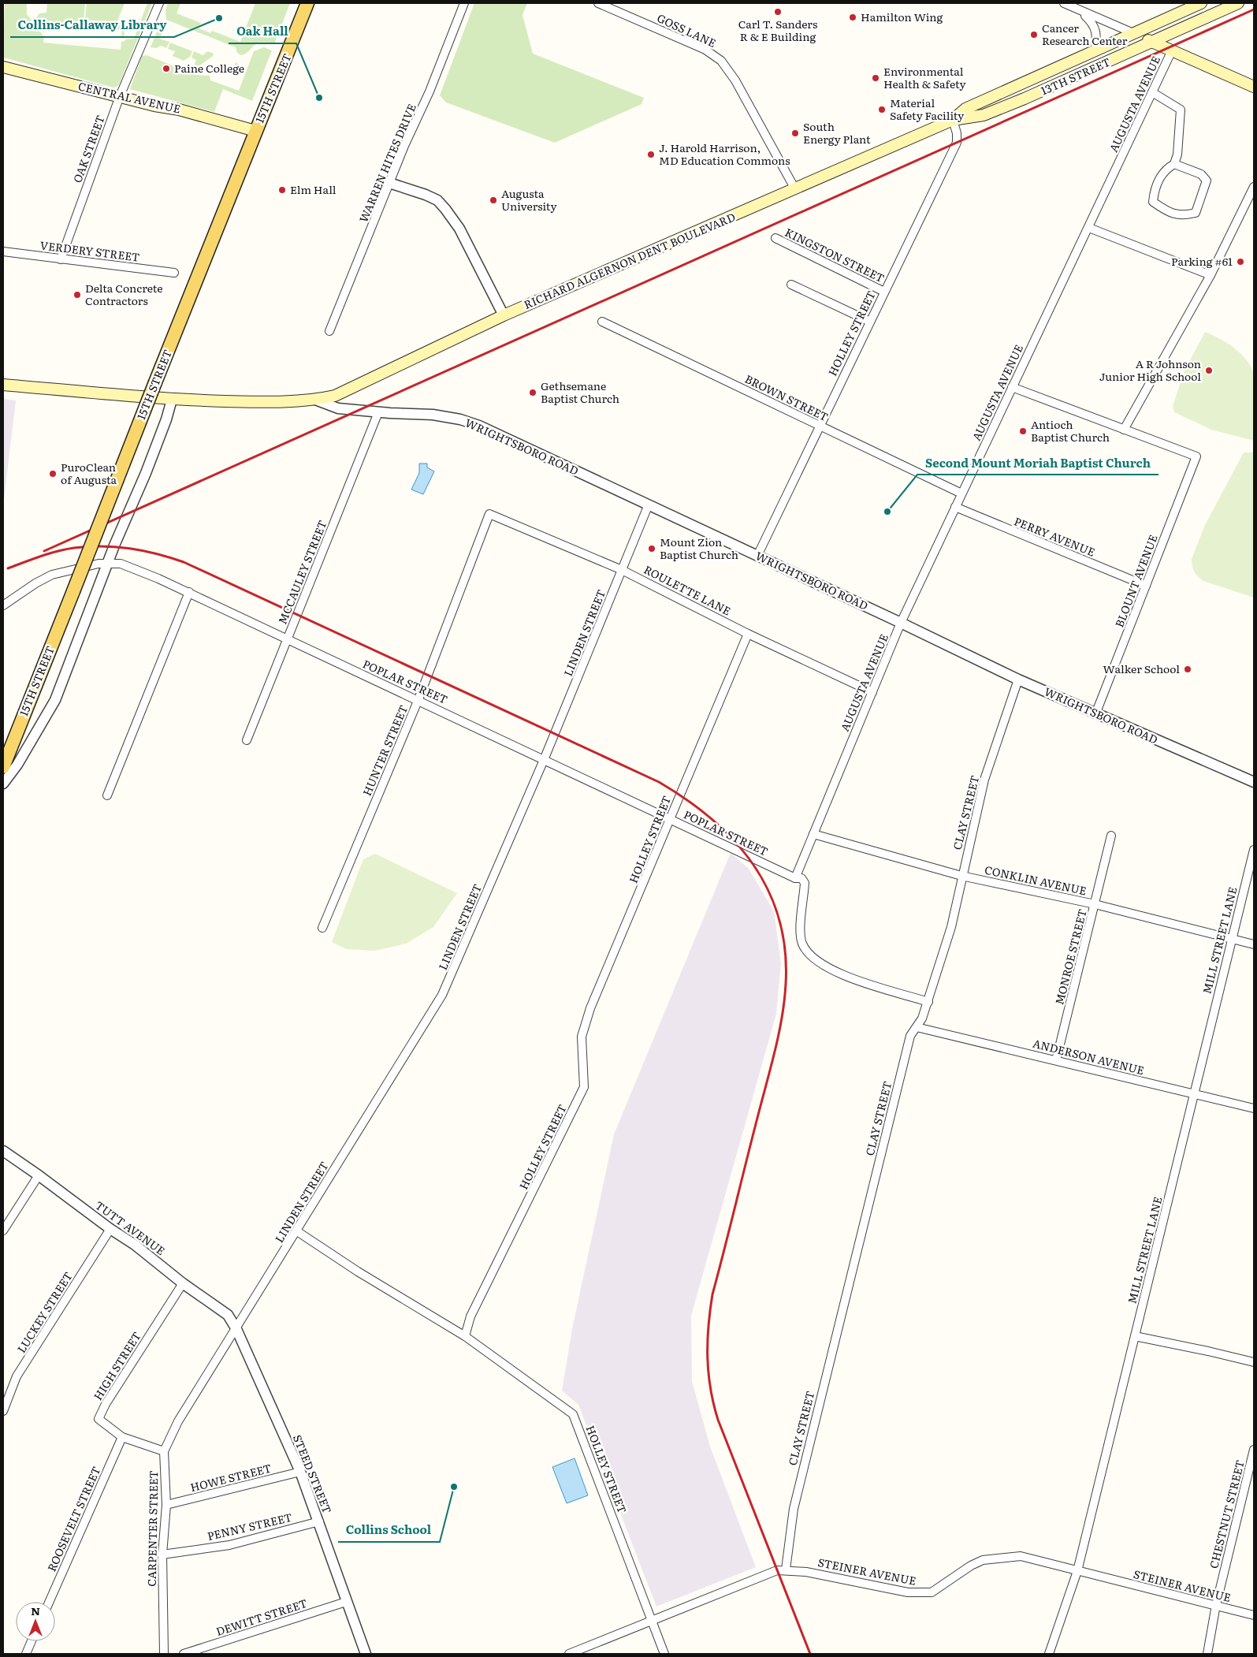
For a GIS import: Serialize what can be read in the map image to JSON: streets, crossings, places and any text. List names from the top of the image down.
{
  "streets": {
    "main road": [
      "13TH STREET",
      "15TH STREET",
      "CENTRAL AVENUE",
      "RICHARD ALGERNON DENT BOULEVARD",
      "WRIGHTSBORO ROAD"
    ],
    "street": [
      "GOSS LANE",
      "AUGUSTA AVENUE",
      "OAK STREET",
      "WARREN HITES DRIVE",
      "VERDERY STREET",
      "KINGSTON STREET",
      "HOLLEY STREET",
      "BROWN STREET",
      "PERRY AVENUE",
      "MCCAULEY STREET",
      "BLOUNT AVENUE",
      "ROULETTE LANE",
      "LINDEN STREET",
      "POPLAR STREET",
      "HUNTER STREET",
      "CLAY STREET",
      "CONKLIN AVENUE",
      "MILL STREET LANE",
      "MONROE STREET",
      "ANDERSON AVENUE",
      "TUTT AVENUE",
      "LUCKEY STREET",
      "HIGH STREET",
      "STEED STREET",
      "HOWE STREET",
      "CHESTNUT STREET",
      "ROOSEVELT STREET",
      "PENNY STREET",
      "CARPENTER STREET",
      "STEINER AVENUE",
      "DEWITT STREET"
    ]
  },
  "crossings": [
    ["GOSS LANE", "RICHARD ALGERNON DENT BOULEVARD"],
    ["13TH STREET", "RICHARD ALGERNON DENT BOULEVARD"],
    ["13TH STREET", "HOLLEY STREET"],
    ["15TH STREET", "CENTRAL AVENUE"],
    ["CENTRAL AVENUE", "OAK STREET"],
    ["AUGUSTA AVENUE", "BROWN STREET"],
    ["AUGUSTA AVENUE", "WRIGHTSBORO ROAD"],
    ["AUGUSTA AVENUE", "PERRY AVENUE"],
    ["AUGUSTA AVENUE", "ROULETTE LANE"],
    ["AUGUSTA AVENUE", "POPLAR STREET"],
    ["AUGUSTA AVENUE", "CONKLIN AVENUE"],
    ["OAK STREET", "VERDERY STREET"],
    ["KINGSTON STREET", "HOLLEY STREET"],
    ["RICHARD ALGERNON DENT BOULEVARD", "HOLLEY STREET"],
    ["RICHARD ALGERNON DENT BOULEVARD", "WRIGHTSBORO ROAD"],
    ["HOLLEY STREET", "BROWN STREET"],
    ["HOLLEY STREET", "WRIGHTSBORO ROAD"],
    ["HOLLEY STREET", "ROULETTE LANE"],
    ["HOLLEY STREET", "POPLAR STREET"],
    ["HOLLEY STREET", "STEINER AVENUE"],
    ["WRIGHTSBORO ROAD", "MCCAULEY STREET"],
    ["WRIGHTSBORO ROAD", "BLOUNT AVENUE"],
    ["WRIGHTSBORO ROAD", "LINDEN STREET"],
    ["WRIGHTSBORO ROAD", "CLAY STREET"],
    ["PERRY AVENUE", "BLOUNT AVENUE"],
    ["MCCAULEY STREET", "POPLAR STREET"],
    ["ROULETTE LANE", "LINDEN STREET"],
    ["ROULETTE LANE", "HUNTER STREET"],
    ["LINDEN STREET", "POPLAR STREET"],
    ["LINDEN STREET", "TUTT AVENUE"],
    ["LINDEN STREET", "STEED STREET"],
    ["LINDEN STREET", "CARPENTER STREET"],
    ["POPLAR STREET", "HUNTER STREET"],
    ["CLAY STREET", "CONKLIN AVENUE"],
    ["CLAY STREET", "ANDERSON AVENUE"],
    ["CLAY STREET", "STEINER AVENUE"],
    ["CONKLIN AVENUE", "MILL STREET LANE"],
    ["CONKLIN AVENUE", "MONROE STREET"],
    ["MILL STREET LANE", "ANDERSON AVENUE"],
    ["MILL STREET LANE", "STEINER AVENUE"],
    ["MONROE STREET", "ANDERSON AVENUE"],
    ["TUTT AVENUE", "LUCKEY STREET"],
    ["TUTT AVENUE", "HIGH STREET"],
    ["TUTT AVENUE", "STEED STREET"],
    ["TUTT AVENUE", "CARPENTER STREET"],
    ["HIGH STREET", "ROOSEVELT STREET"],
    ["HIGH STREET", "CARPENTER STREET"],
    ["STEED STREET", "HOWE STREET"],
    ["STEED STREET", "PENNY STREET"],
    ["STEED STREET", "CARPENTER STREET"],
    ["STEED STREET", "DEWITT STREET"],
    ["HOWE STREET", "CARPENTER STREET"],
    ["CHESTNUT STREET", "STEINER AVENUE"],
    ["PENNY STREET", "CARPENTER STREET"]
  ],
  "places": [
    "Carl T. Sanders R & E Building",
    "Hamilton Wing",
    "Collins-Callaway Library",
    "Cancer Research Center",
    "Paine College",
    "Environmental Health & Safety",
    "Oak Hall",
    "Material Safety Facility",
    "South Energy Plant",
    "J. Harold Harrison, MD Education Commons",
    "Elm Hall",
    "Augusta University",
    "Parking #61",
    "Delta Concrete Contractors",
    "A R Johnson Junior High School",
    "Gethsemane Baptist Church",
    "Antioch Baptist Church",
    "PuroClean of Augusta",
    "Second Mount Moriah Baptist Church",
    "Mount Zion Baptist Church",
    "Walker School",
    "Collins School"
  ],
  "north": "top"
}
